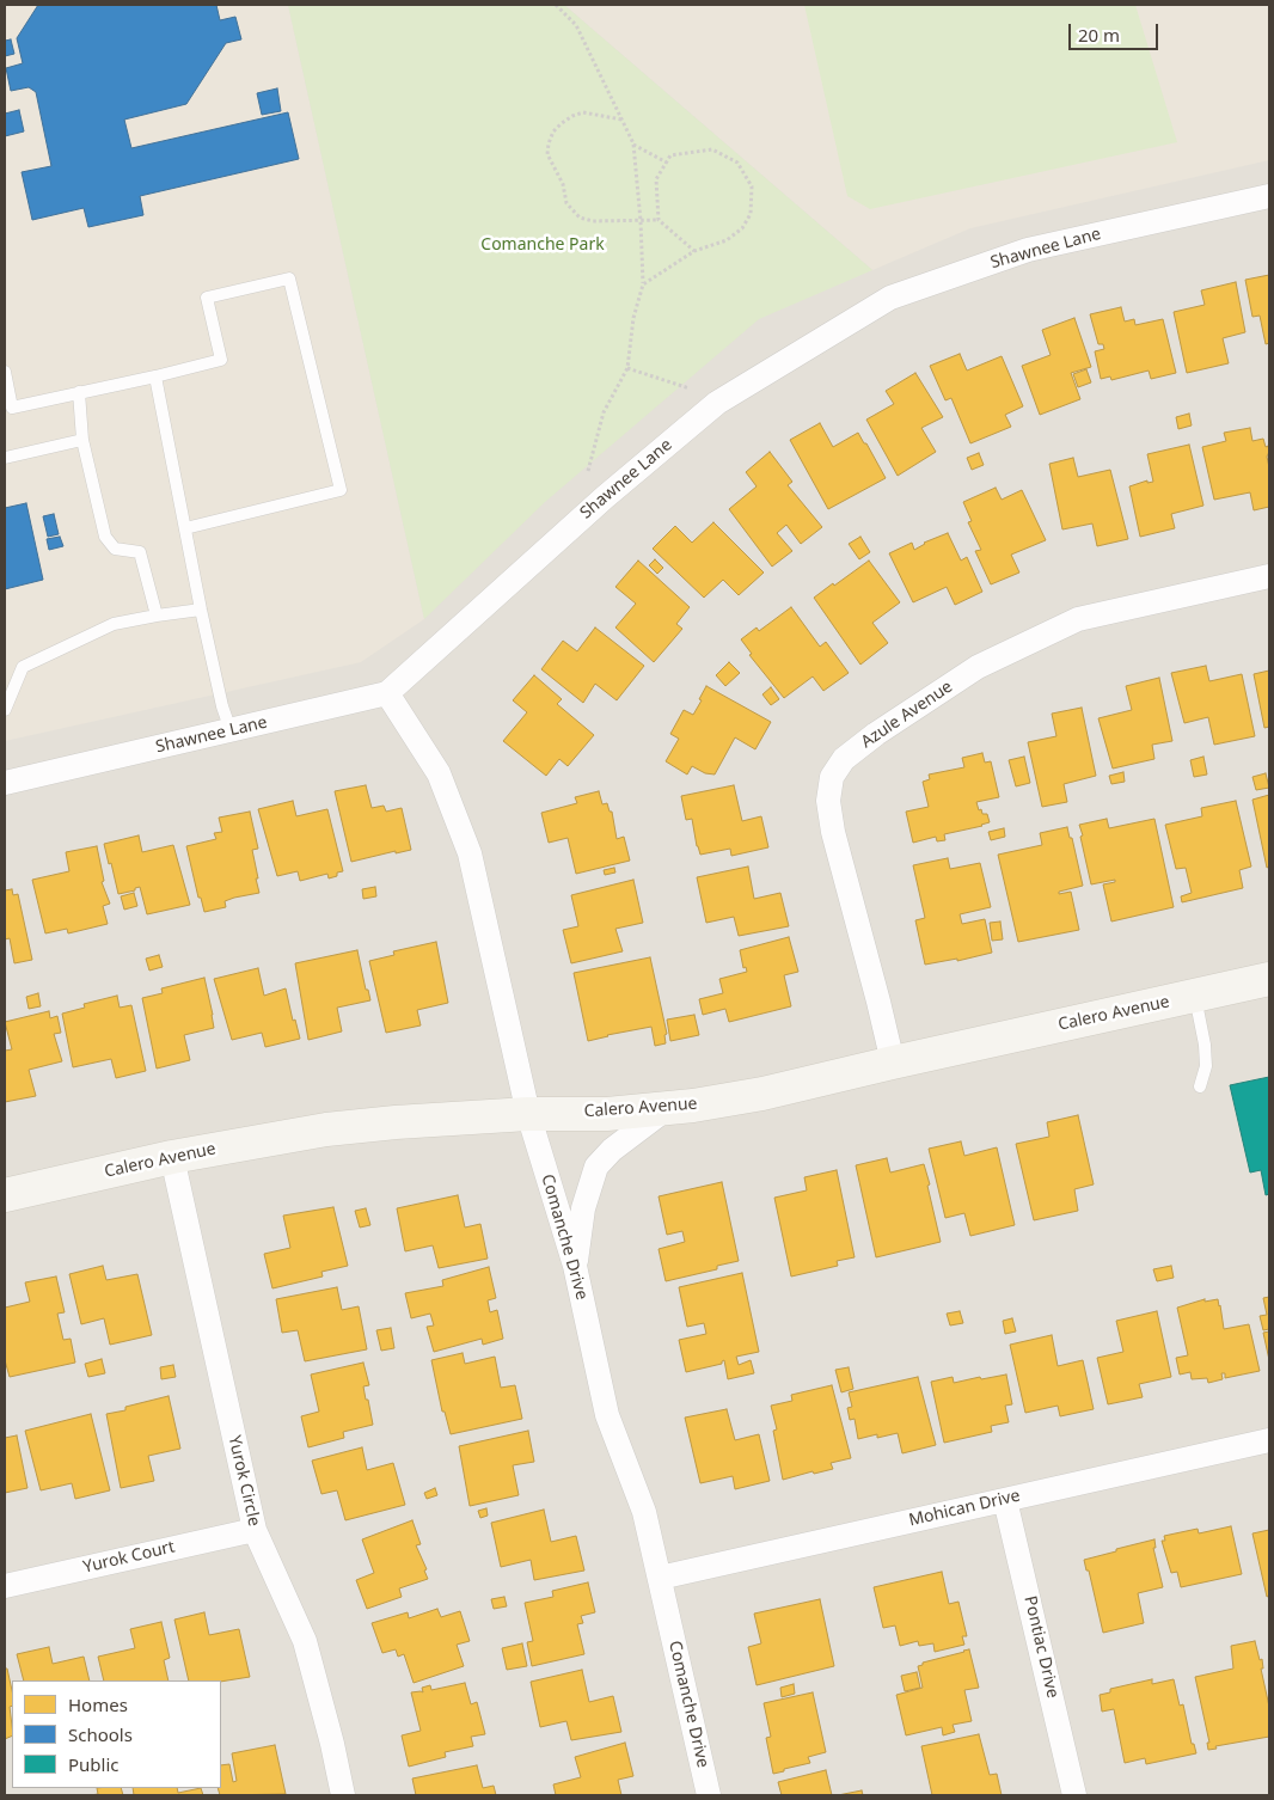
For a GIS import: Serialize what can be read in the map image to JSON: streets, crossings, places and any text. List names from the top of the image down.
{
  "streets": {
    "street": [
      "Shawnee Lane",
      "Azule Avenue",
      "Calero Avenue",
      "Comanche Drive",
      "Yurok Circle",
      "Mohican Drive",
      "Yurok Court",
      "Pontiac Drive"
    ]
  },
  "crossings": [
    ["Shawnee Lane", "Comanche Drive"],
    ["Azule Avenue", "Calero Avenue"],
    ["Calero Avenue", "Comanche Drive"],
    ["Calero Avenue", "Yurok Circle"],
    ["Comanche Drive", "Mohican Drive"],
    ["Yurok Circle", "Yurok Court"],
    ["Mohican Drive", "Pontiac Drive"]
  ],
  "parks": ["Comanche Park"],
  "legend": ["Homes", "Schools", "Public"],
  "scale_bar": "20 m"
}
